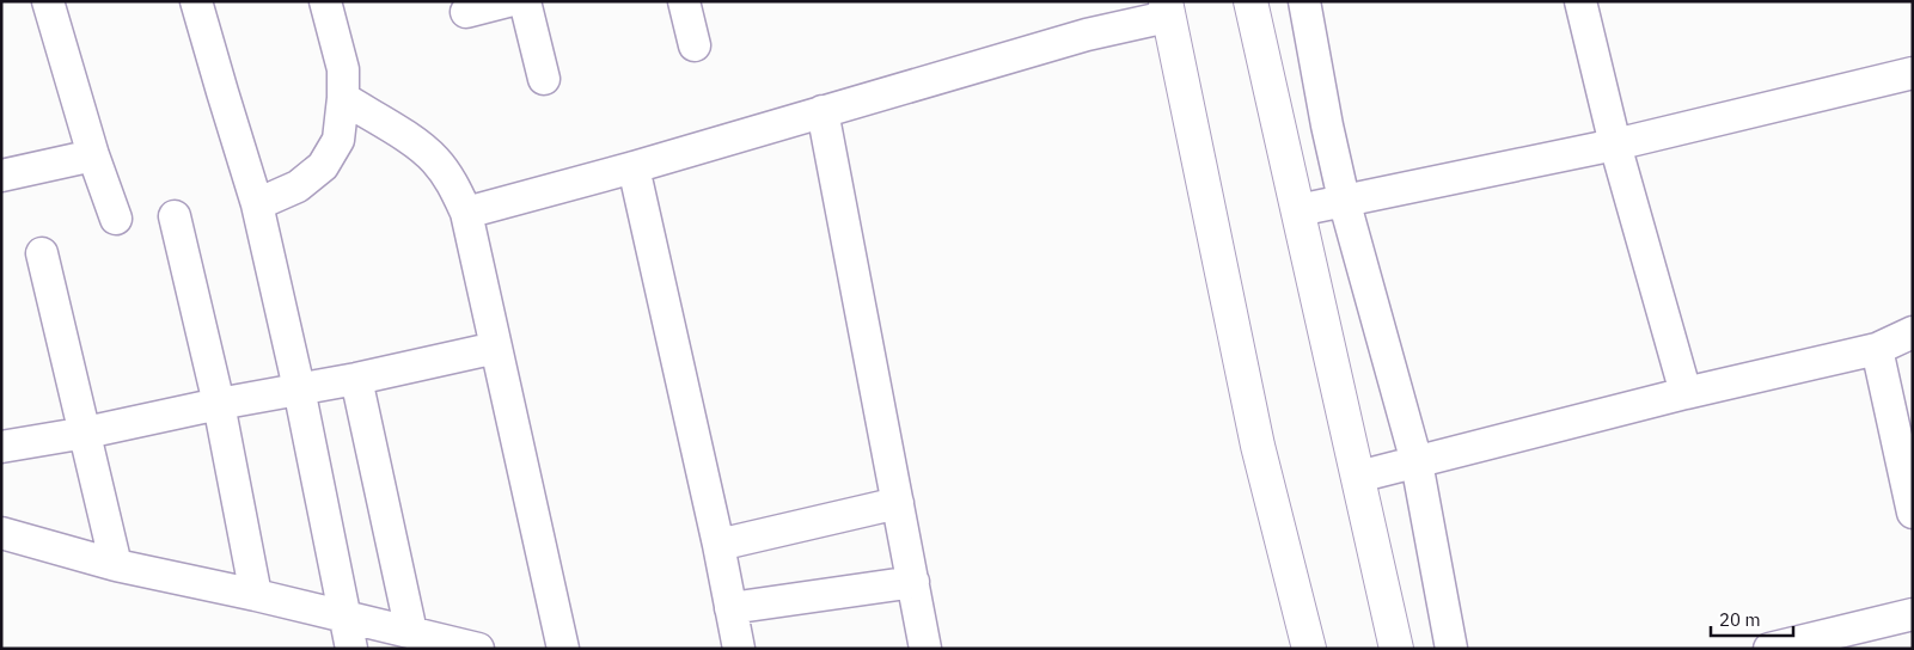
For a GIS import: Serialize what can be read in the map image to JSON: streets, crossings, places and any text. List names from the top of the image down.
{
  "scale_bar": "20 m"
}
